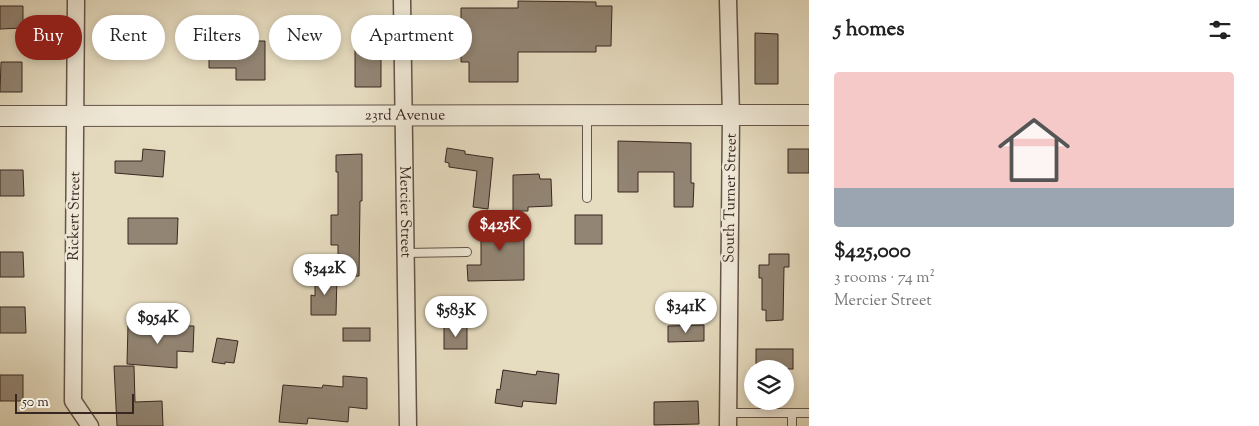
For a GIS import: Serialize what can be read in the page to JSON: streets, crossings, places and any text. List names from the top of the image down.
{
  "streets": {
    "street": [
      "23rd Avenue",
      "South Turner Street",
      "Mercier Street",
      "Rickert Street"
    ]
  },
  "crossings": [
    ["23rd Avenue", "South Turner Street"],
    ["23rd Avenue", "Mercier Street"],
    ["23rd Avenue", "Rickert Street"]
  ],
  "scale_bar": "50 m",
  "page": {
    "heading": "5 homes",
    "chip": [
      "Buy",
      "Rent",
      "Filters",
      "New",
      "Apartment"
    ],
    "list": [
      {
        "name": "$425,000",
        "note": "3 rooms · 74 m² · Mercier Street"
      }
    ],
    "price": [
      "$425K",
      "$342K",
      "$341K",
      "$583K",
      "$954K"
    ],
    "scale": "50 m"
  }
}
